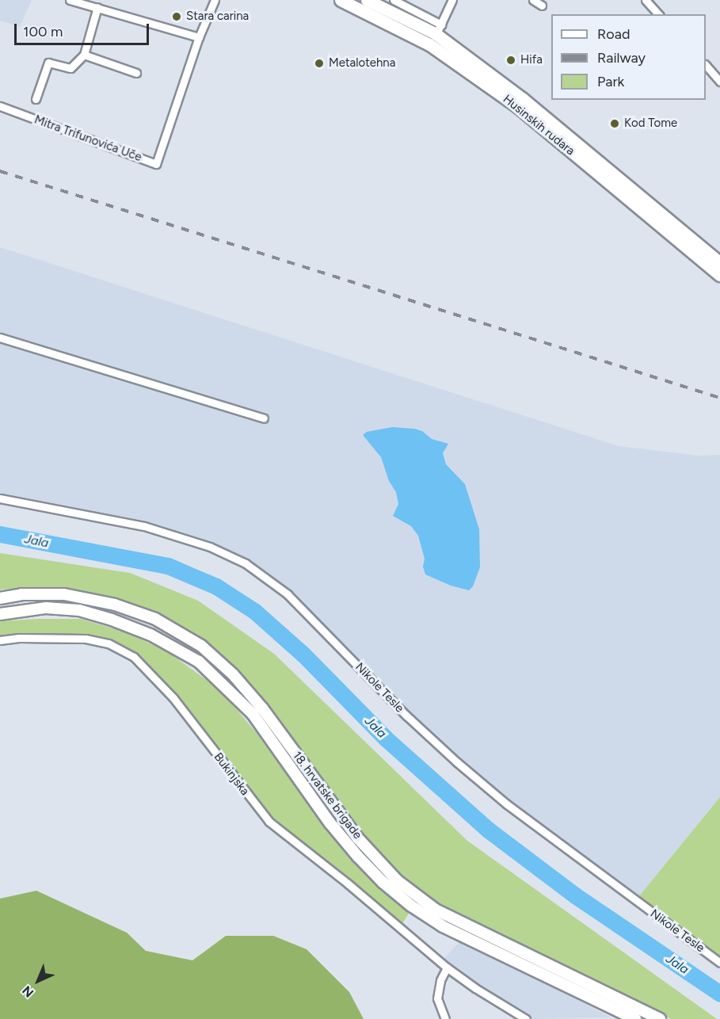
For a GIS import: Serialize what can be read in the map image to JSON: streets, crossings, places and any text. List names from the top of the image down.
{
  "streets": {
    "main road": ["Husinskih rudara", "18. hrvatske brigade"],
    "street": ["Mitra Trifunovića Uče", "Nikole Tesle", "Bukinjska"]
  },
  "water": ["Jala"],
  "places": [
    "Stara carina",
    "Hifa",
    "Metalotehna",
    "Kod Tome"
  ],
  "legend": ["Road", "Railway", "Park"],
  "scale_bar": "100 m",
  "north": "bottom left"
}
